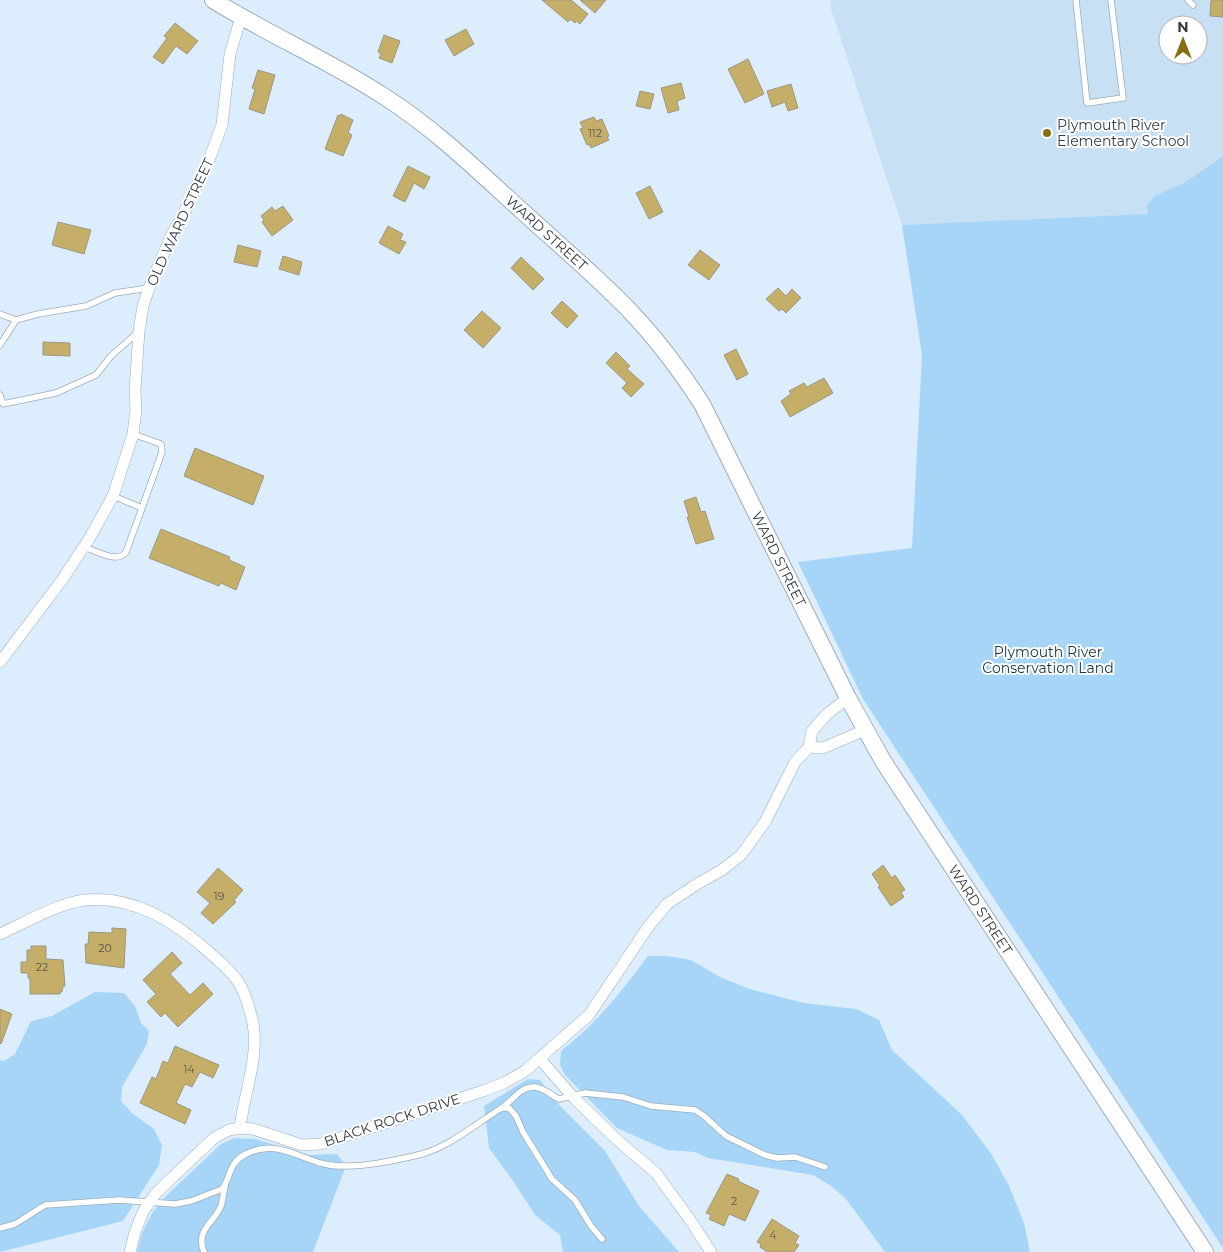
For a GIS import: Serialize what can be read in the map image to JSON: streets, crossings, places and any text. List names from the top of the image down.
{
  "streets": {
    "street": ["OLD WARD STREET", "WARD STREET", "BLACK ROCK DRIVE"]
  },
  "crossings": [
    ["OLD WARD STREET", "WARD STREET"],
    ["WARD STREET", "BLACK ROCK DRIVE"]
  ],
  "parks": ["Plymouth River Conservation Land"],
  "places": ["Plymouth River Elementary School"],
  "house_numbers": [
    "112",
    "19",
    "20",
    "22",
    "14",
    "2",
    "4"
  ],
  "north": "top"
}
